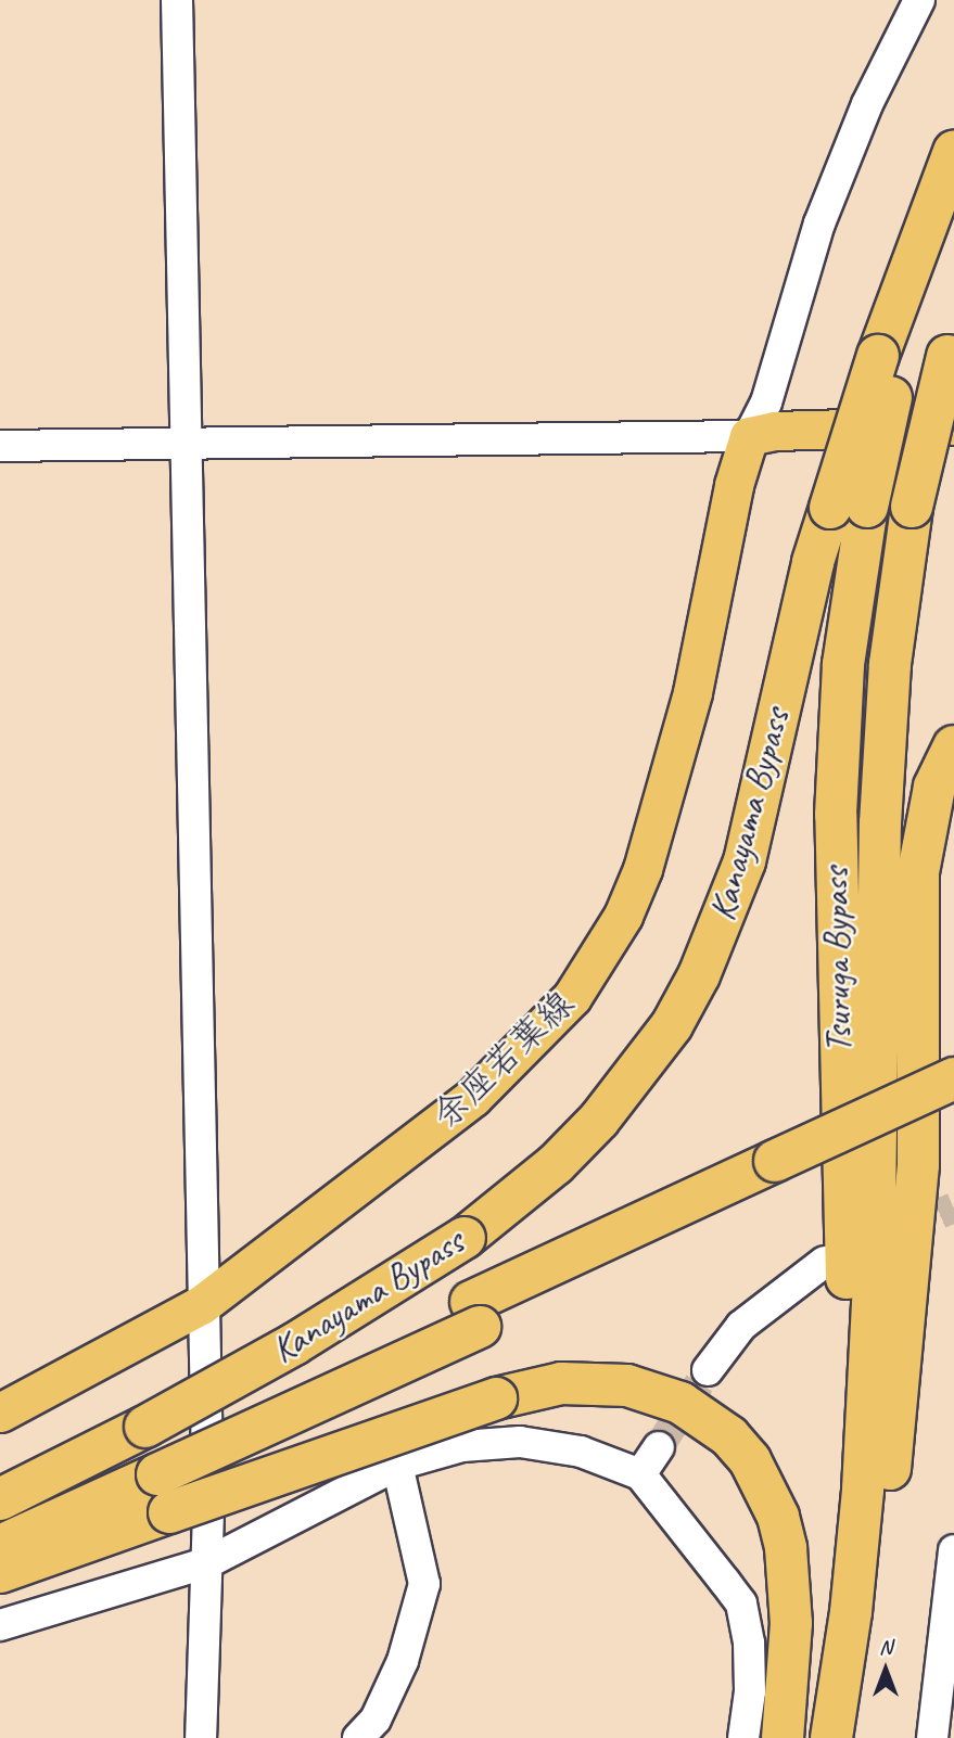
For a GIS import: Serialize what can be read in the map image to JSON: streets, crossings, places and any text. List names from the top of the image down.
{
  "streets": {
    "highway": ["Kanayama Bypass", "Tsuruga Bypass"],
    "main road": ["余座若葉線"]
  },
  "crossings": [
    ["Kanayama Bypass", "Tsuruga Bypass"]
  ],
  "north": "top"
}
